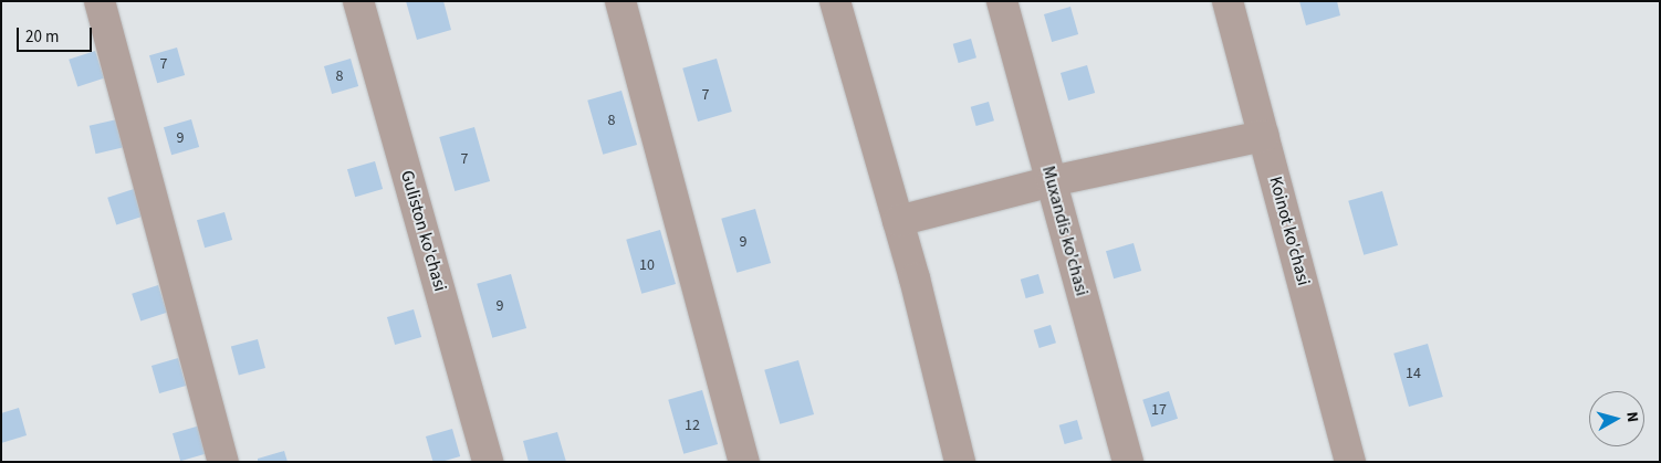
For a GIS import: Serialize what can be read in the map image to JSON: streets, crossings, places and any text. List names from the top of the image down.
{
  "streets": {
    "street": ["Guliston ko'chasi", "Muxandis ko'chasi", "Koinot ko'chasi"]
  },
  "house_numbers": [
    "7",
    "8",
    "7",
    "8",
    "9",
    "7",
    "9",
    "10",
    "9",
    "14",
    "17",
    "12"
  ],
  "scale_bar": "20 m",
  "north": "right"
}
